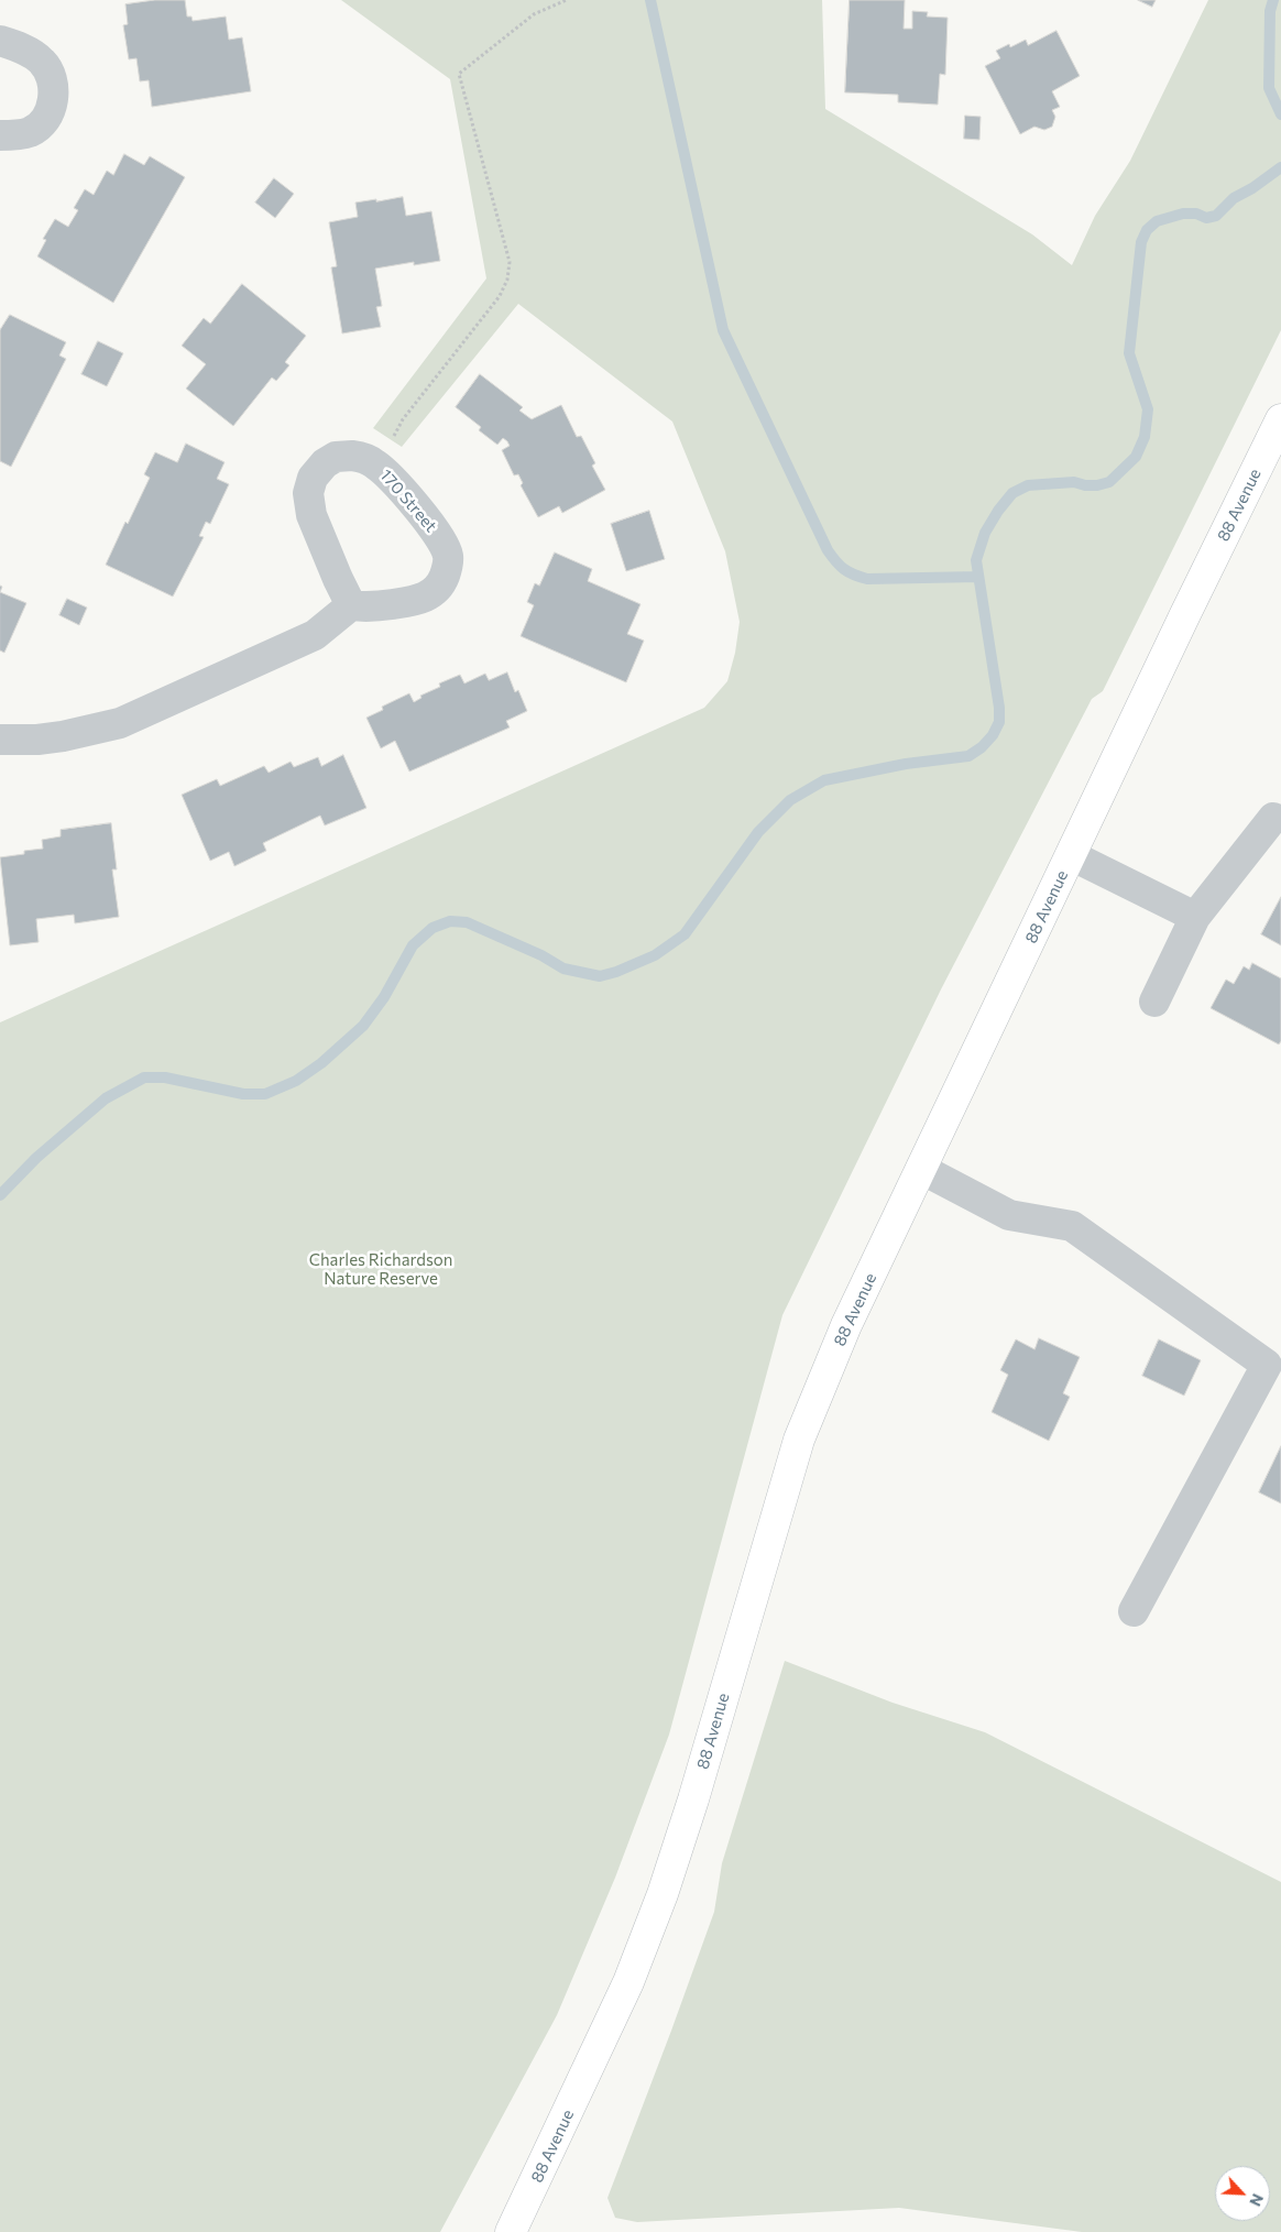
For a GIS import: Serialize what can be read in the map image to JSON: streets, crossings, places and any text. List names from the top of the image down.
{
  "streets": {
    "main road": ["88 Avenue"],
    "street": ["170 Street"]
  },
  "parks": ["Charles Richardson Nature Reserve"],
  "north": "bottom right"
}
